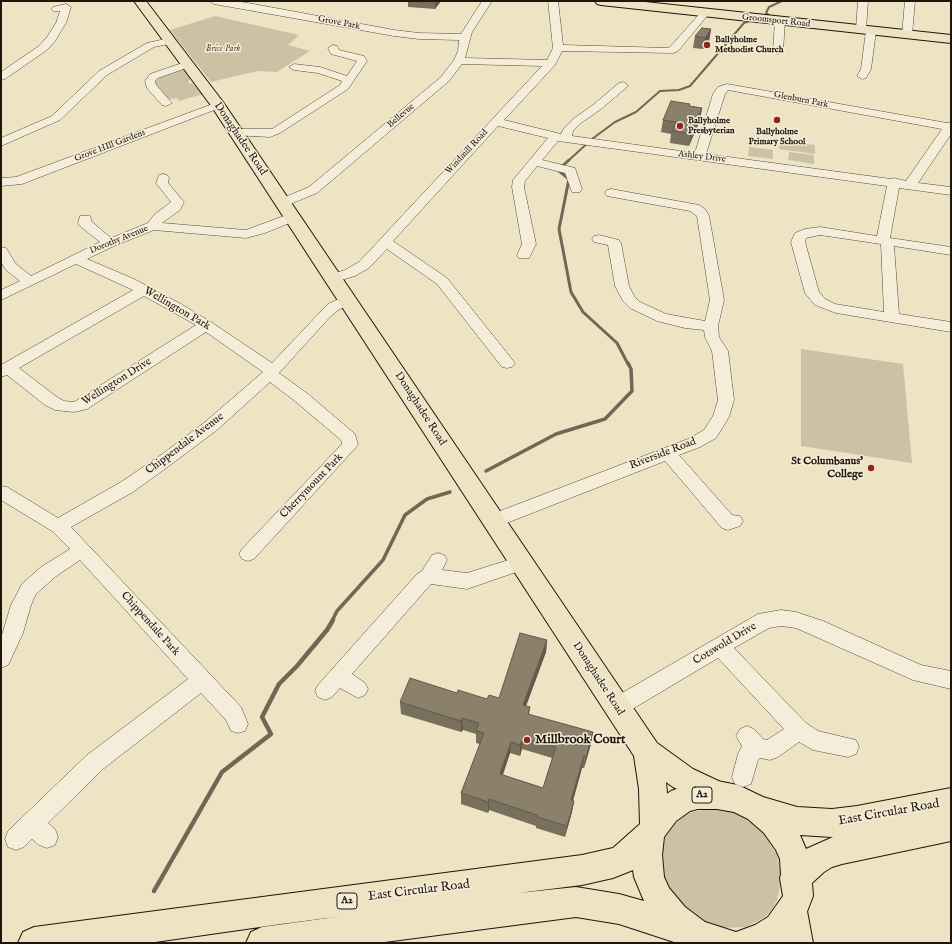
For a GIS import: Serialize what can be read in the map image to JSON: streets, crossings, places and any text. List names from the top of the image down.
{
  "streets": {
    "main road": [
      "Groomsport Road",
      "Donaghadee Road",
      "A2",
      "East Circular Road"
    ],
    "street": [
      "Grove Park",
      "Glenburn Park",
      "Bellevue",
      "Grove HIll Gardens",
      "Windmill Road",
      "Ashley Drive",
      "Dorothy Avenue",
      "Wellington Park",
      "Wellington Drive",
      "Chippendale Avenue",
      "Riverside Road",
      "Cherrymount Park",
      "Chippendale Park",
      "Cotswold Drive"
    ]
  },
  "crossings": [
    ["Grove Park", "Bellevue"],
    ["Glenburn Park", "Ashley Drive"],
    ["Bellevue", "Donaghadee Road"],
    ["Bellevue", "Dorothy Avenue"],
    ["Donaghadee Road", "Grove HIll Gardens"],
    ["Donaghadee Road", "Windmill Road"],
    ["Donaghadee Road", "Dorothy Avenue"],
    ["Donaghadee Road", "Chippendale Avenue"],
    ["Donaghadee Road", "Riverside Road"],
    ["Donaghadee Road", "Cotswold Drive"],
    ["Donaghadee Road", "A2"],
    ["Windmill Road", "Ashley Drive"],
    ["Dorothy Avenue", "Wellington Park"],
    ["Wellington Park", "Wellington Drive"],
    ["Wellington Park", "Chippendale Avenue"],
    ["Wellington Park", "Cherrymount Park"],
    ["Chippendale Avenue", "Cherrymount Park"],
    ["Chippendale Avenue", "Chippendale Park"],
    ["A2", "East Circular Road"]
  ],
  "parks": ["Brice Park"],
  "places": [
    "Ballyholme Methodist Church",
    "Ballyholme Primary School",
    "Ballyholme Presbyterian",
    "St Columbanus' College",
    "Millbrook Court"
  ]
}
